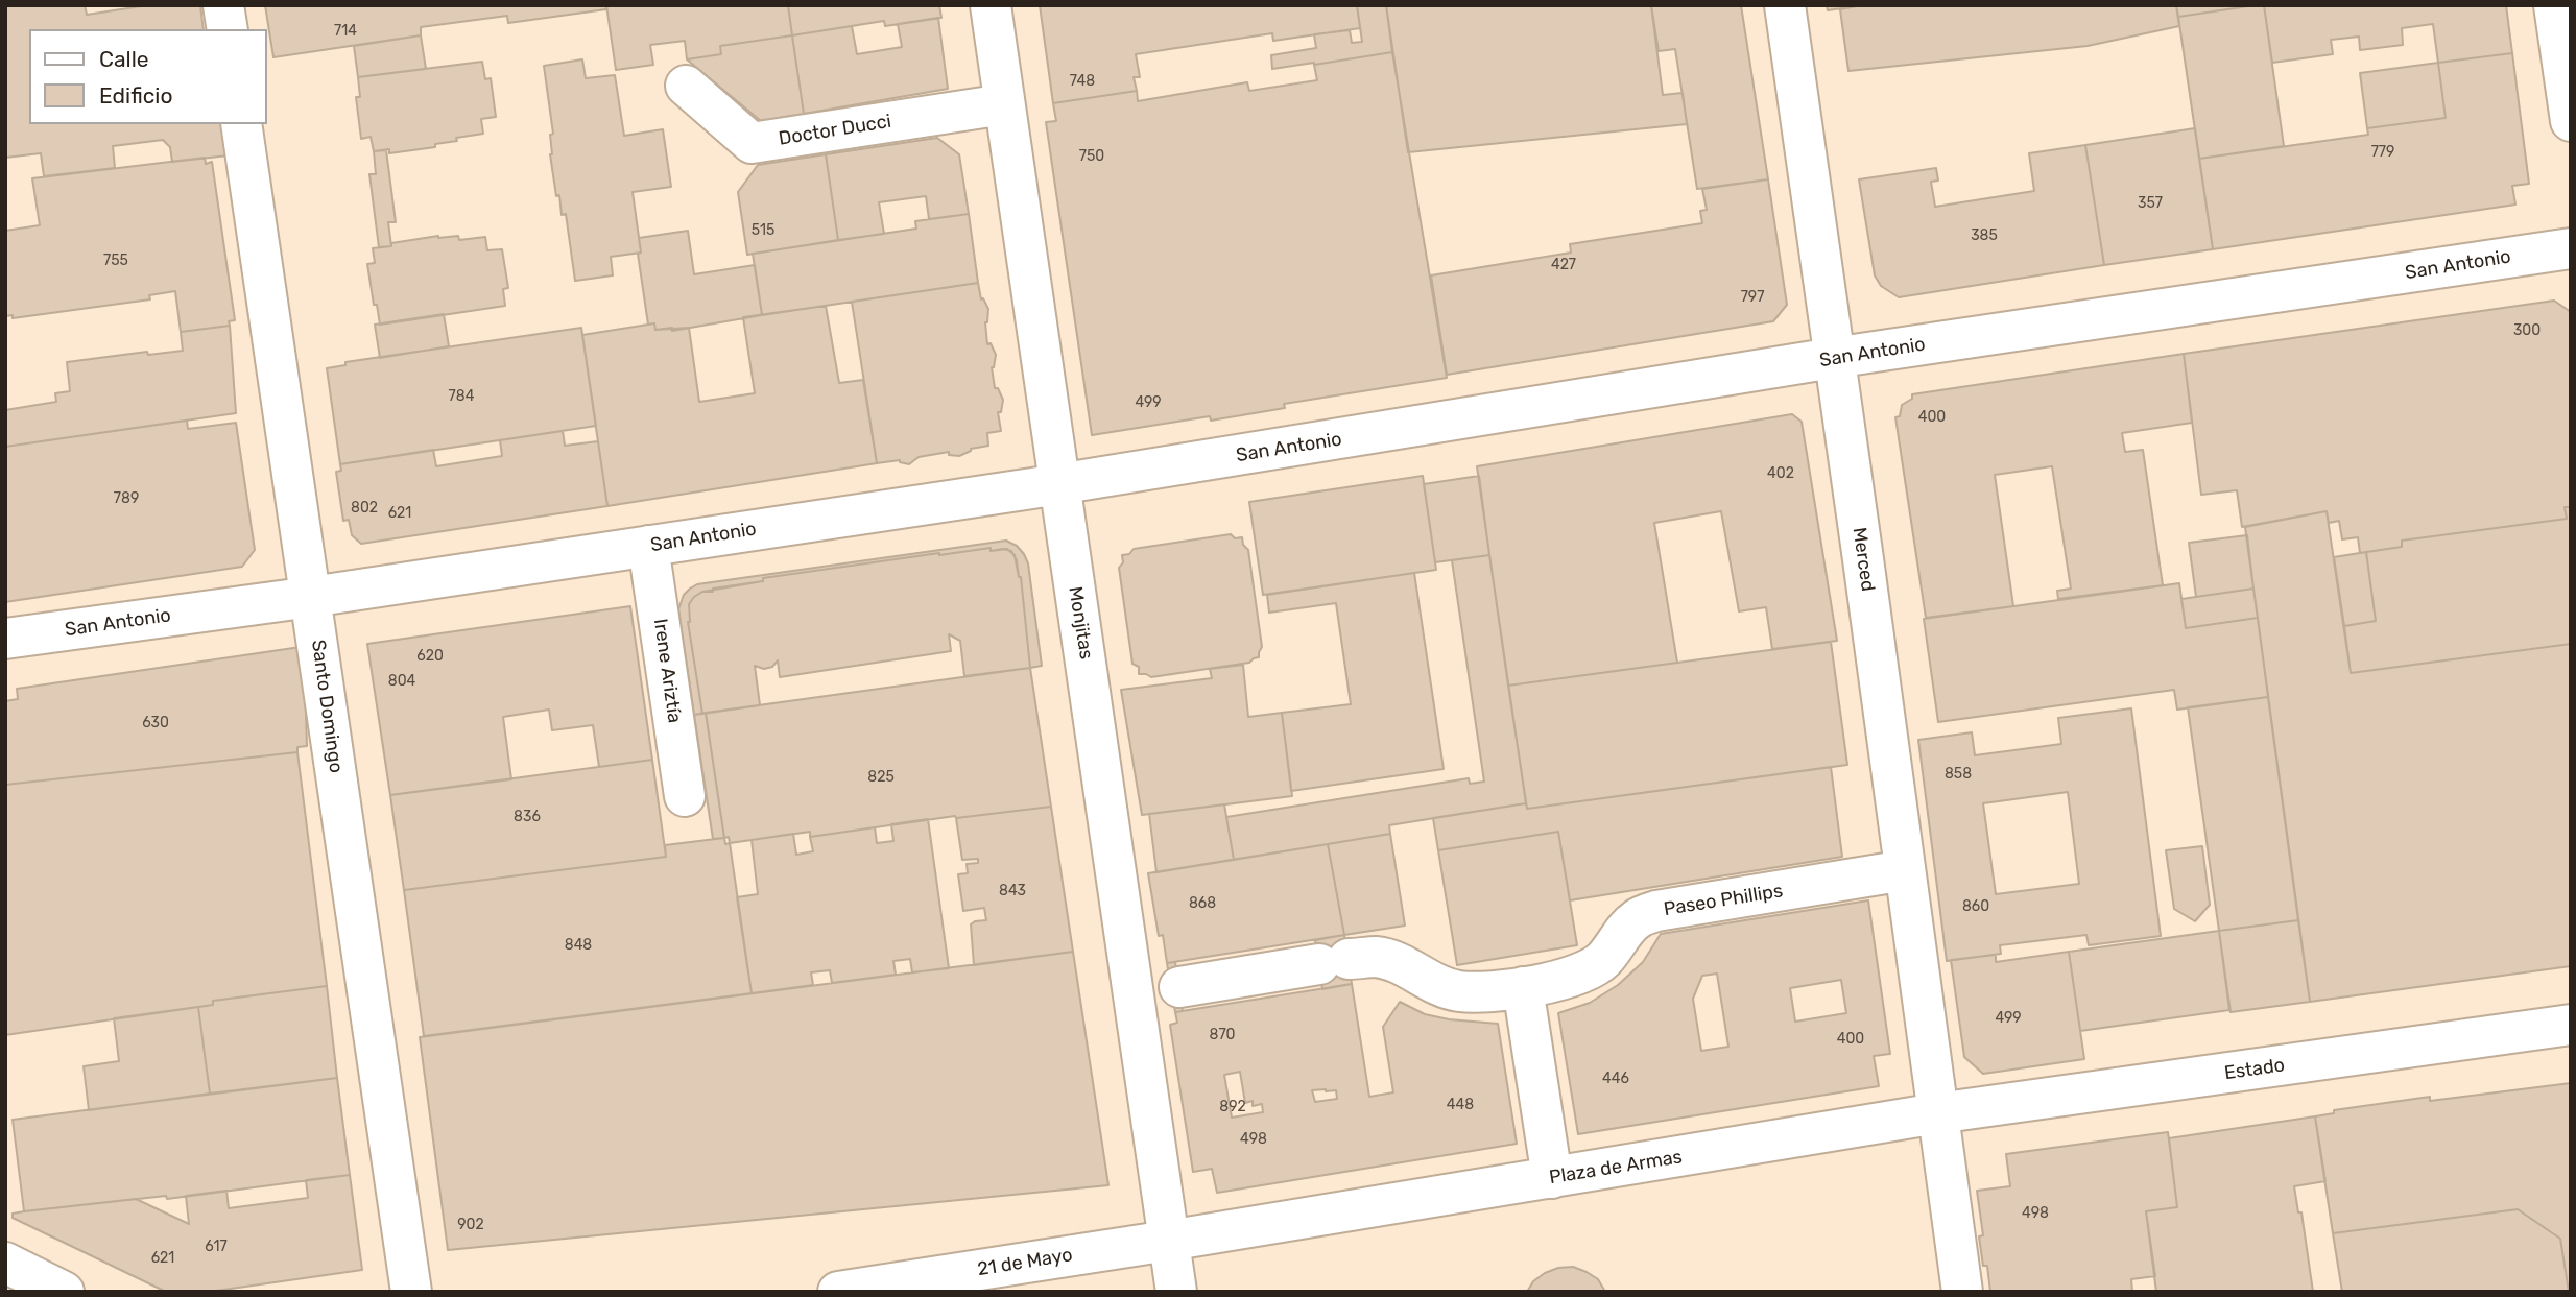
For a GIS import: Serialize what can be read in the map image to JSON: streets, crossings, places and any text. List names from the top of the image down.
{
  "streets": {
    "street": [
      "Doctor Ducci",
      "San Antonio",
      "Merced",
      "Monjitas",
      "Irene Ariztía",
      "Santo Domingo",
      "Paseo Phillips",
      "Estado",
      "Plaza de Armas",
      "21 de Mayo"
    ]
  },
  "crossings": [
    ["Doctor Ducci", "Monjitas"],
    ["San Antonio", "Merced"],
    ["San Antonio", "Monjitas"],
    ["San Antonio", "Irene Ariztía"],
    ["San Antonio", "Santo Domingo"],
    ["Merced", "Paseo Phillips"],
    ["Merced", "Estado"],
    ["Merced", "Plaza de Armas"],
    ["Monjitas", "Paseo Phillips"],
    ["Monjitas", "Plaza de Armas"],
    ["Monjitas", "21 de Mayo"],
    ["Estado", "Plaza de Armas"],
    ["Plaza de Armas", "21 de Mayo"]
  ],
  "house_numbers": [
    "714",
    "748",
    "779",
    "750",
    "357",
    "515",
    "385",
    "755",
    "427",
    "797",
    "300",
    "784",
    "499",
    "400",
    "402",
    "789",
    "802",
    "621",
    "620",
    "804",
    "630",
    "858",
    "825",
    "836",
    "843",
    "868",
    "860",
    "848",
    "499",
    "870",
    "400",
    "446",
    "448",
    "892",
    "498",
    "498",
    "902",
    "617",
    "621"
  ],
  "legend": ["Calle", "Edificio"]
}
